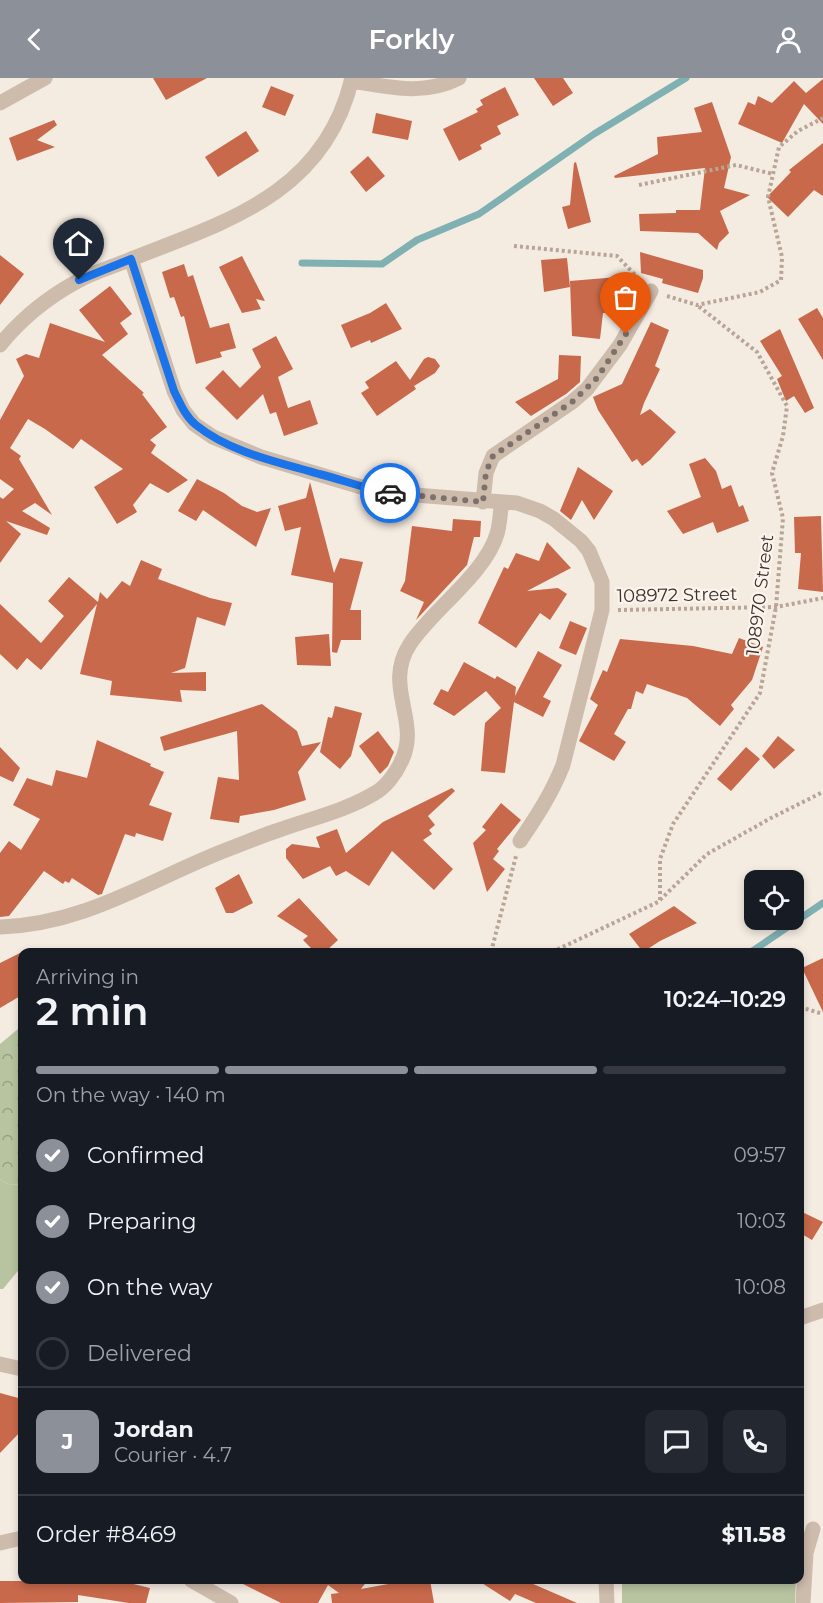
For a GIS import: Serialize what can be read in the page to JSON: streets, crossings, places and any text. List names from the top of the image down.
{
  "streets": {
    "path": ["108972 Street", "108970 Street"]
  },
  "crossings": [
    ["108972 Street", "108970 Street"]
  ],
  "page": {
    "header": "Forkly",
    "heading": ["2 min", "Arriving in", "10:24–10:29"],
    "panel": [
      "Jordan",
      "Courier · 4.7",
      "Order #8469",
      "$11.58"
    ],
    "bar": "On the way · 140 m",
    "list": [
      ["Confirmed", "09:57"],
      ["Preparing", "10:03"],
      ["On the way", "10:08"],
      "Delivered"
    ],
    "round": "J"
  }
}
